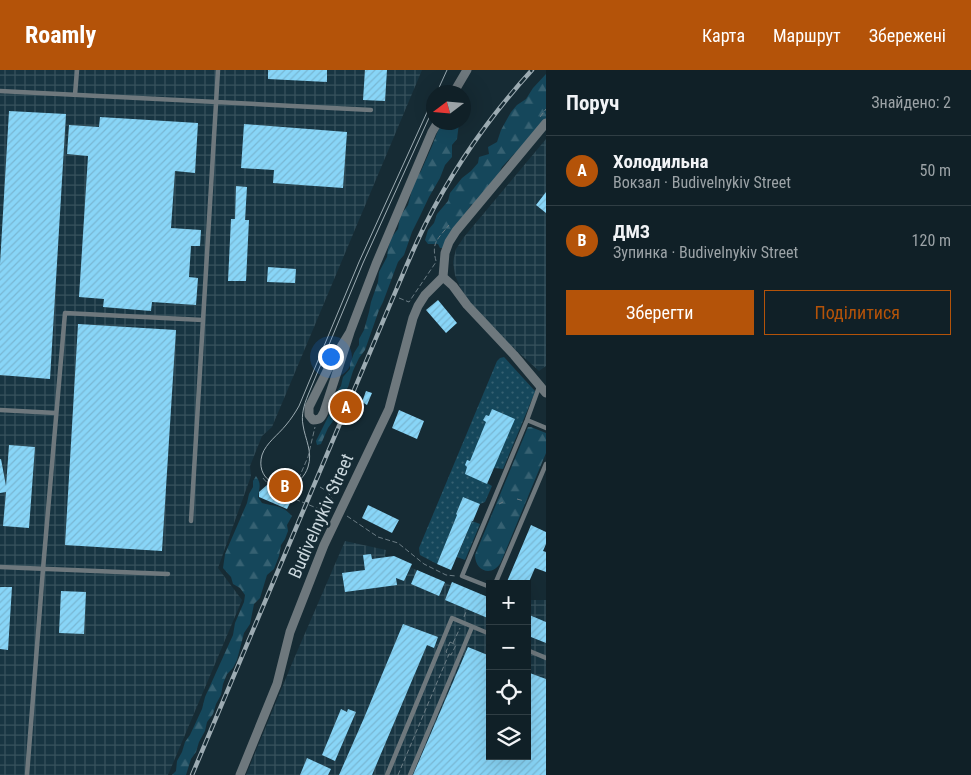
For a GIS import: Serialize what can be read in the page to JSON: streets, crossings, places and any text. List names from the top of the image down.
{
  "streets": {
    "street": ["Budivelnykiv Street"]
  },
  "north": "left",
  "page": {
    "header": "Roamly",
    "nav": ["Карта", "Маршрут", "Збережені"],
    "heading": ["Поруч", "Знайдено: 2"],
    "list": [
      {
        "mark": "A",
        "name": "Холодильна",
        "note": "Вокзал · Budivelnykiv Street",
        "value": "50 m"
      },
      {
        "mark": "B",
        "name": "ДМЗ",
        "note": "Зупинка · Budivelnykiv Street",
        "value": "120 m"
      }
    ],
    "buttons": ["Зберегти", "Поділитися"],
    "pins": ["A", "B"],
    "map_buttons": ["+", "−"]
  }
}
